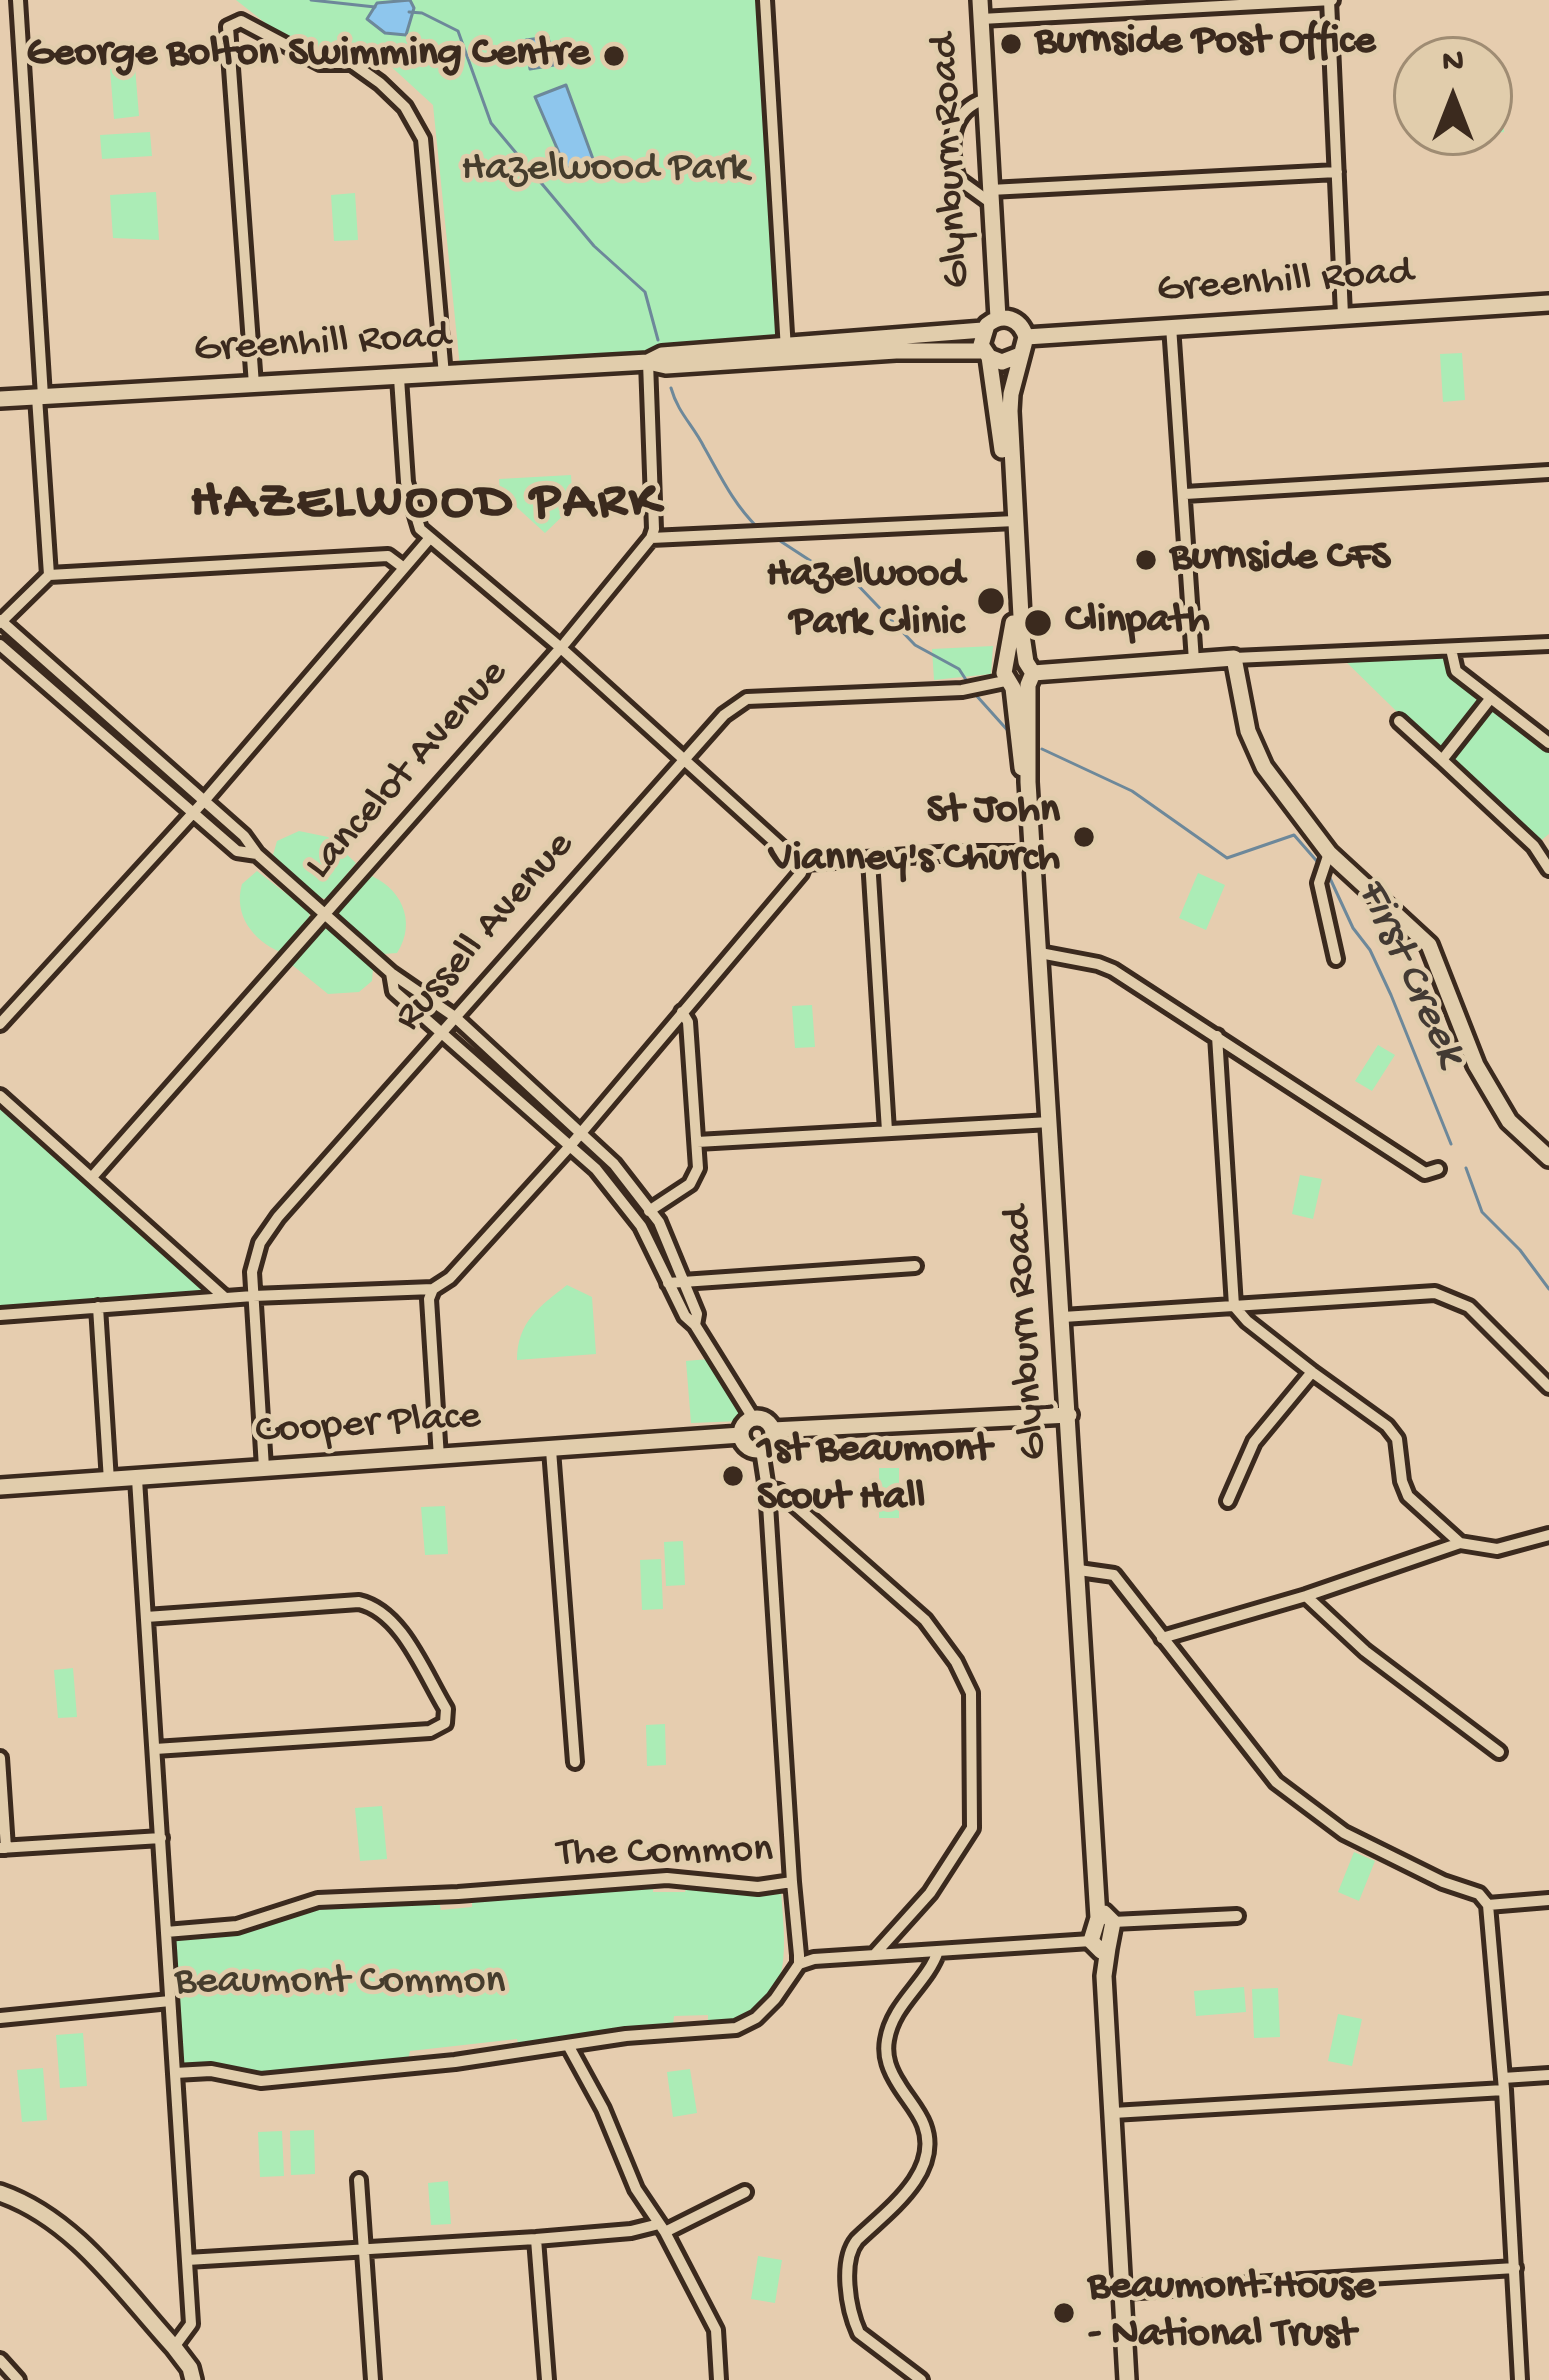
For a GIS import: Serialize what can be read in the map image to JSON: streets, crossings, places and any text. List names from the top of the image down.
{
  "streets": {
    "street": [
      "Glynburn Road",
      "Greenhill Road",
      "Lancelot Avenue",
      "Russell Avenue",
      "Cooper Place",
      "The Common"
    ]
  },
  "crossings": [
    ["Glynburn Road", "Greenhill Road"],
    ["Glynburn Road", "Russell Avenue"],
    ["Russell Avenue", "Cooper Place"]
  ],
  "districts": ["HAZELWOOD PARK"],
  "water": ["First Creek"],
  "parks": ["Hazelwood Park", "Beaumont Common"],
  "places": [
    "Burnside Post Office",
    "George Bolton Swimming Centre",
    "Burnside CFS",
    "Hazelwood Park Clinic",
    "Clinpath",
    "St John Vianney's Church",
    "1st Beaumont Scout Hall",
    "Beaumont House - National Trust"
  ],
  "north": "top"
}
